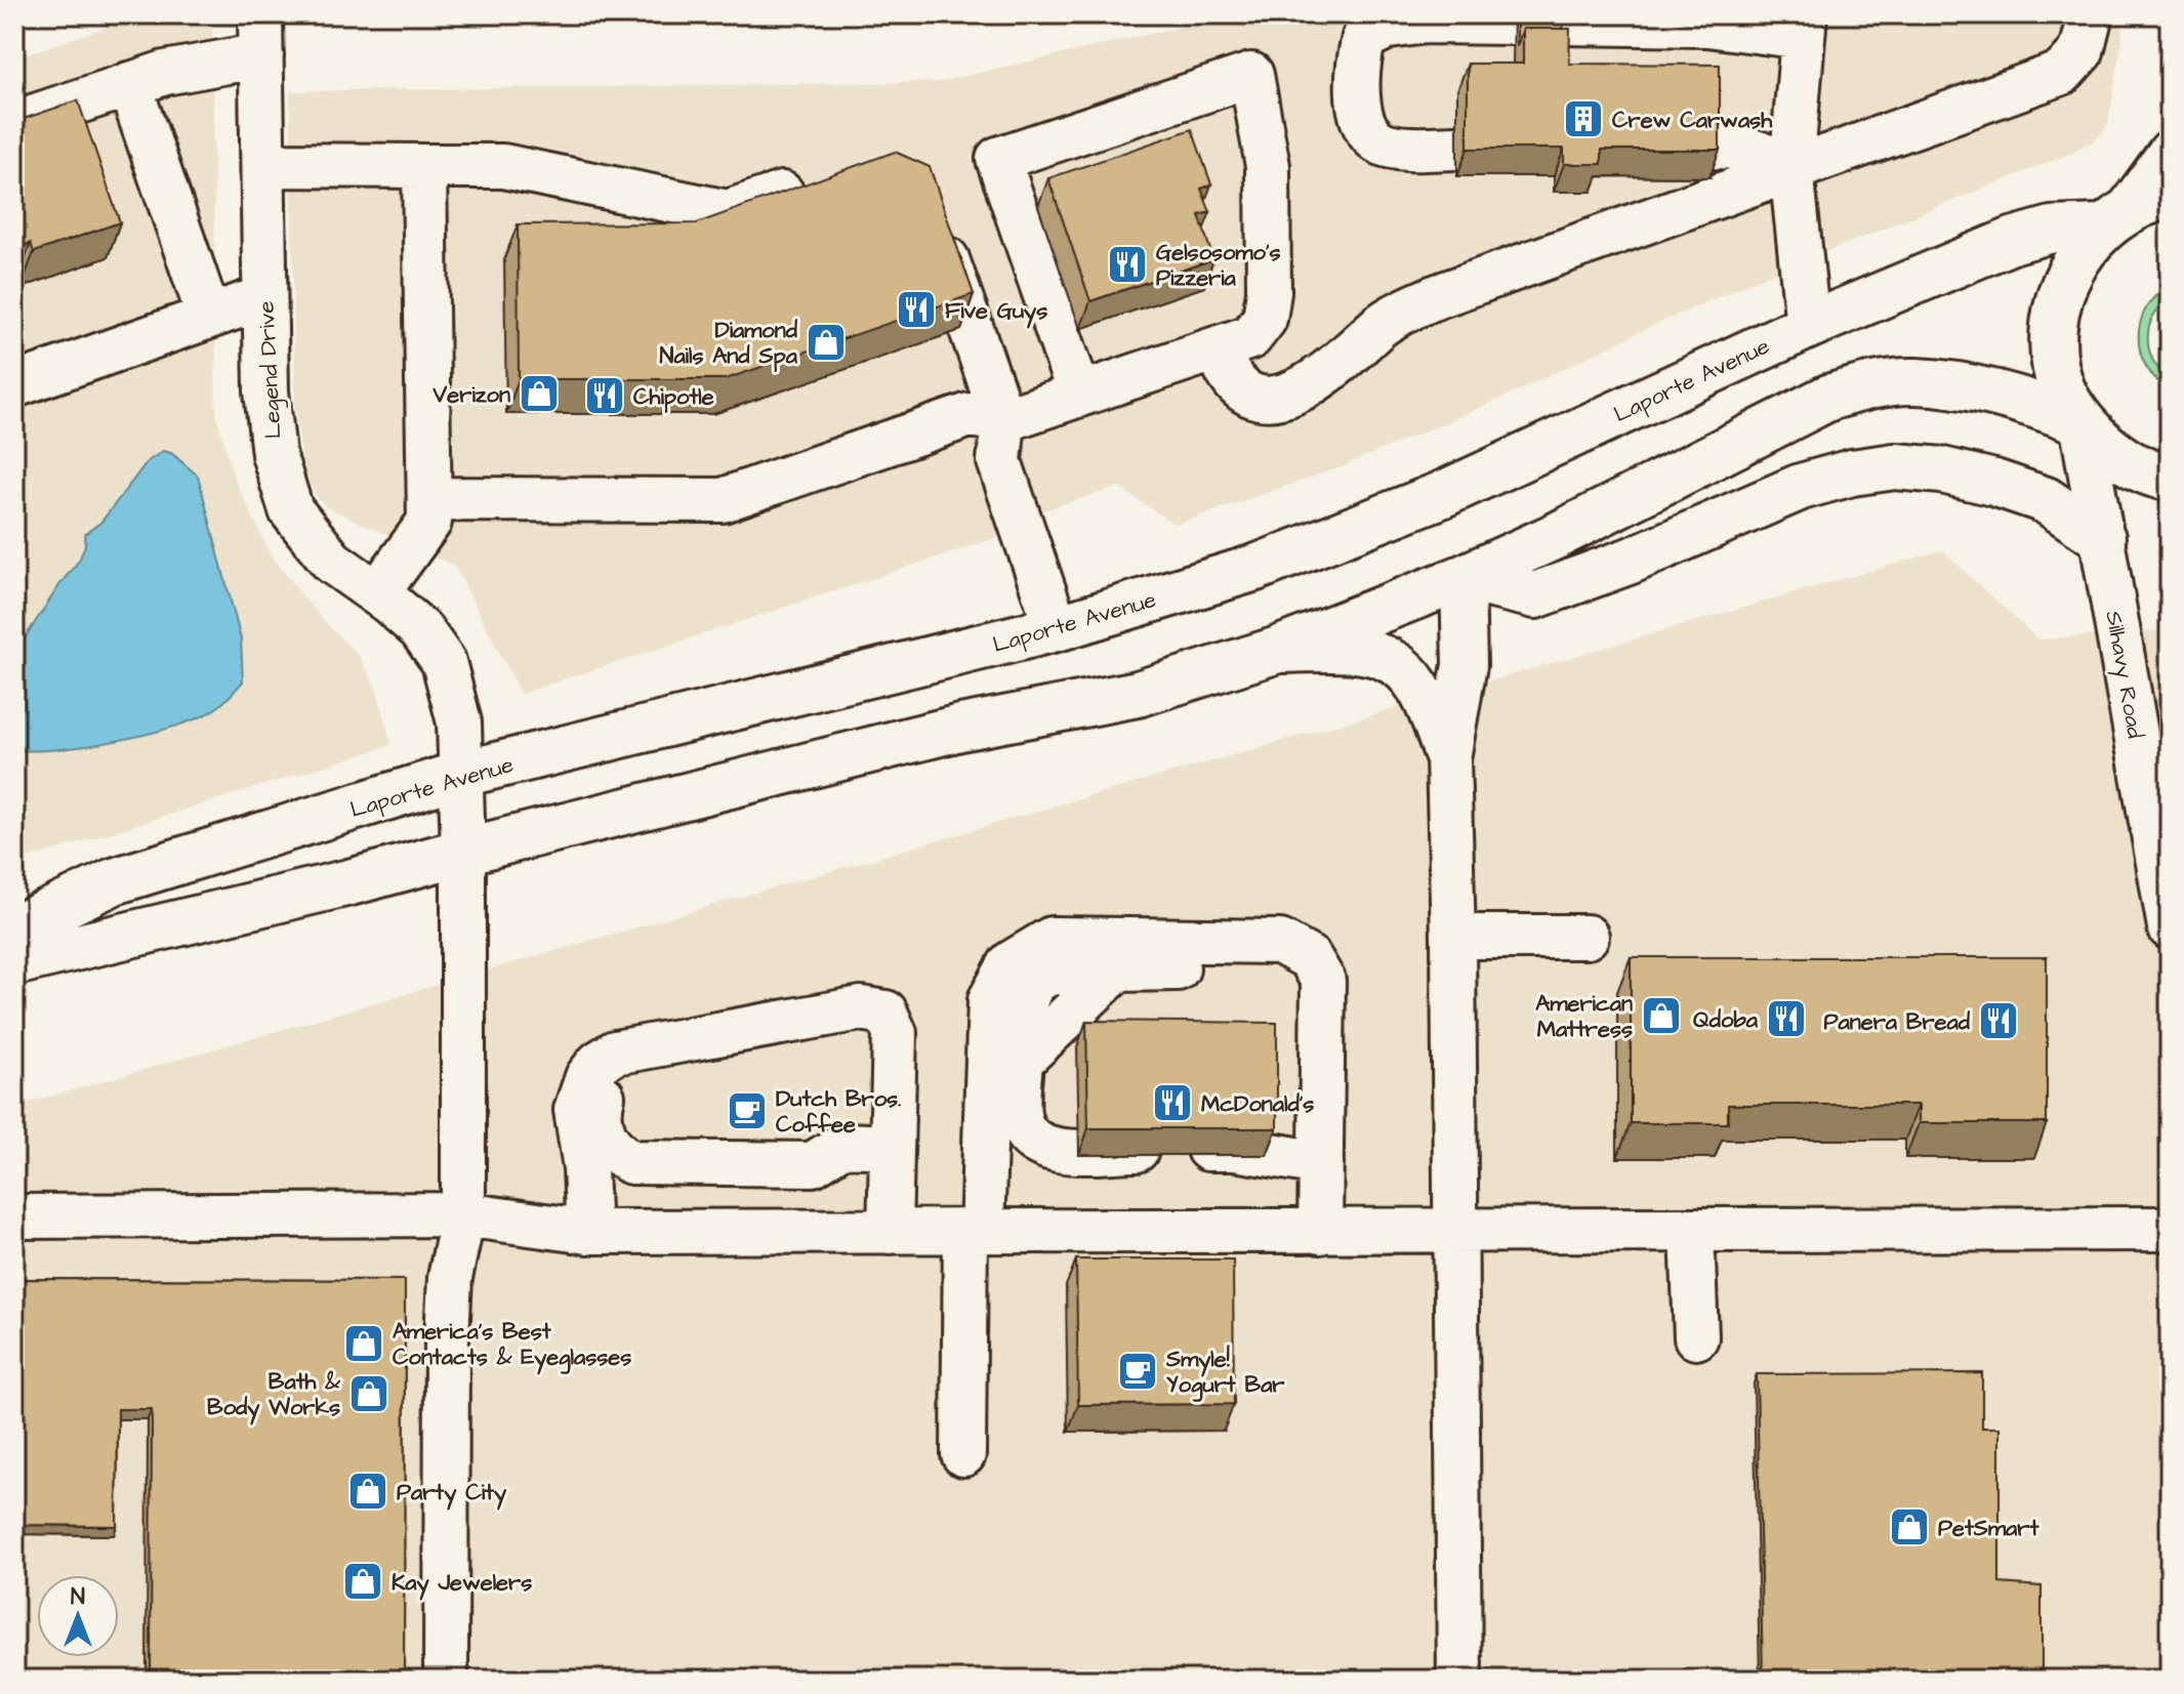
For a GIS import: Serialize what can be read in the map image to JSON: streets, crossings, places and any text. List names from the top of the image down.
{
  "streets": {
    "main road": ["Laporte Avenue"],
    "street": ["Legend Drive", "Silhavy Road"]
  },
  "crossings": [
    ["Legend Drive", "Laporte Avenue"]
  ],
  "places": {
    "building": ["Crew Carwash"],
    "restaurant": [
      "Gelsosomo's Pizzeria",
      "Five Guys",
      "Chipotle",
      "Qdoba",
      "Panera Bread",
      "McDonald's"
    ],
    "shop": [
      "Diamond Nails And Spa",
      "Verizon",
      "American Mattress",
      "America's Best Contacts & Eyeglasses",
      "Bath & Body Works",
      "Party City",
      "PetSmart",
      "Kay Jewelers"
    ],
    "cafe": ["Dutch Bros. Coffee", "Smyle! Yogurt Bar"]
  },
  "north": "top"
}
